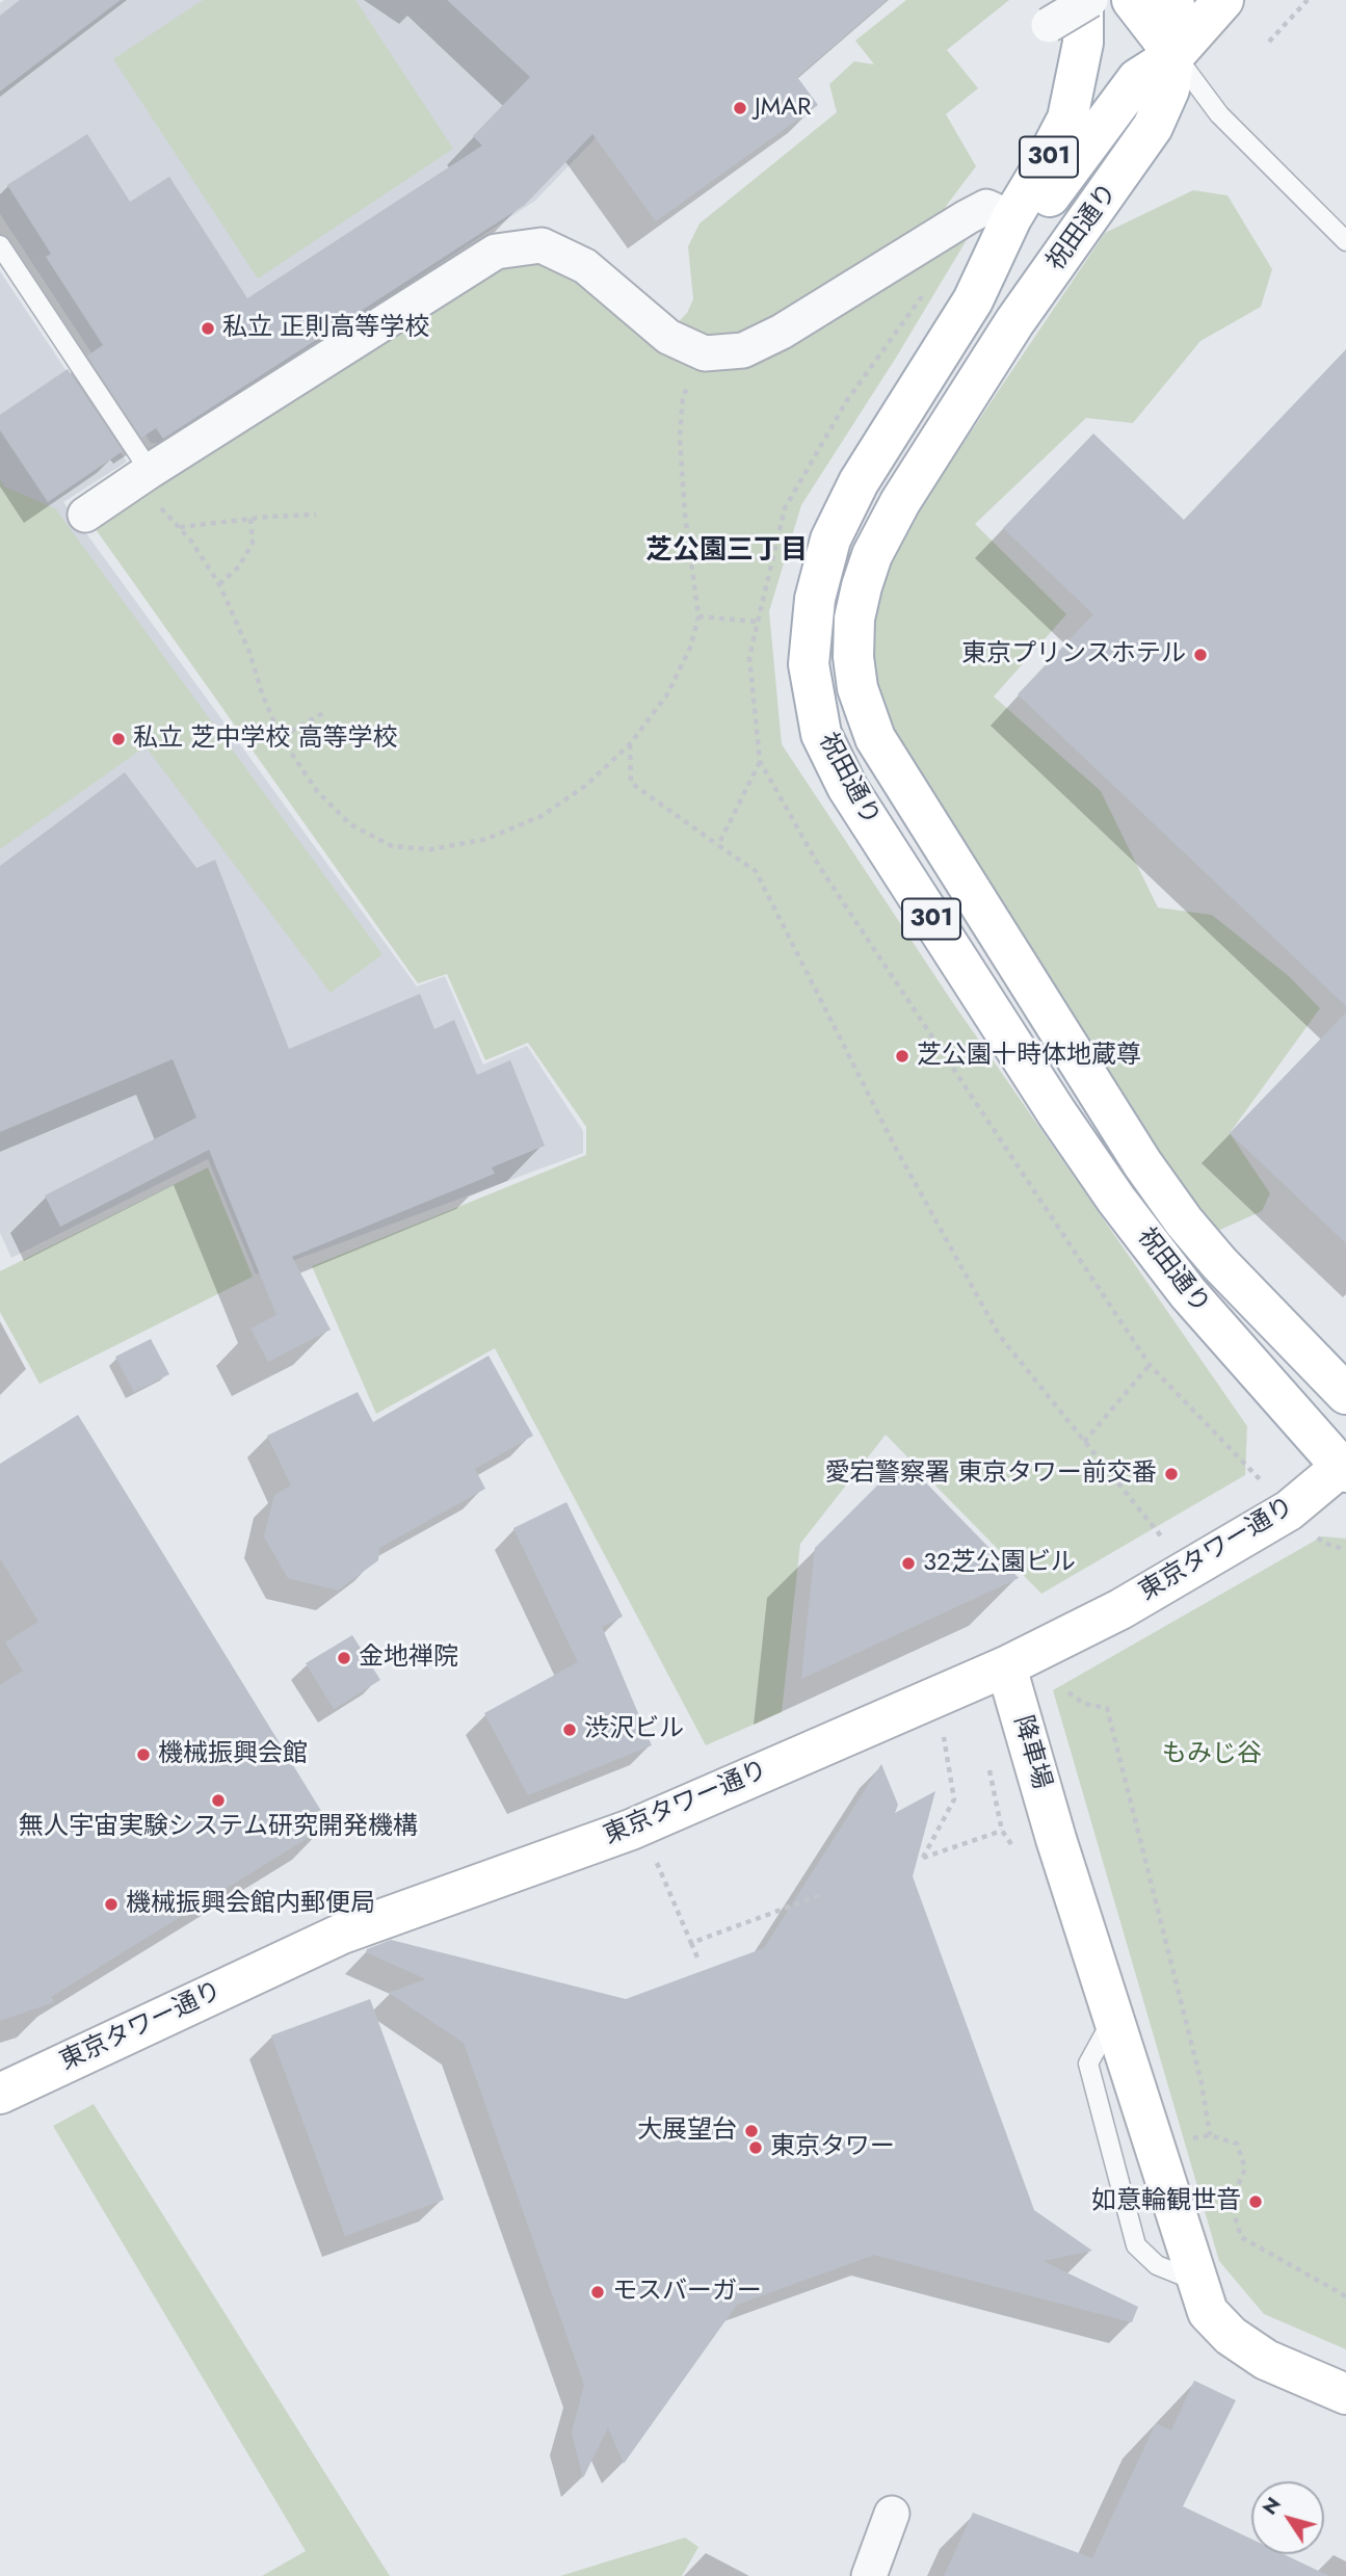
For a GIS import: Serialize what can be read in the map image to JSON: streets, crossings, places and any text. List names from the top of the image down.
{
  "streets": {
    "main road": [
      "301",
      "祝田通り",
      "東京タワー通り",
      "降車場"
    ]
  },
  "crossings": [
    ["祝田通り", "東京タワー通り"],
    ["東京タワー通り", "降車場"]
  ],
  "districts": ["芝公園三丁目"],
  "parks": ["もみじ谷"],
  "places": [
    "JMAR",
    "私立 正則高等学校",
    "東京プリンスホテル",
    "私立 芝中学校 高等学校",
    "芝公園十時体地蔵尊",
    "愛宕警察署 東京タワー前交番",
    "32芝公園ビル",
    "金地禅院",
    "渋沢ビル",
    "機械振興会館",
    "無人宇宙実験システム研究開発機構",
    "機械振興会館内郵便局",
    "大展望台",
    "東京タワー",
    "如意輪観世音",
    "モスバーガー"
  ],
  "north": "top left"
}
